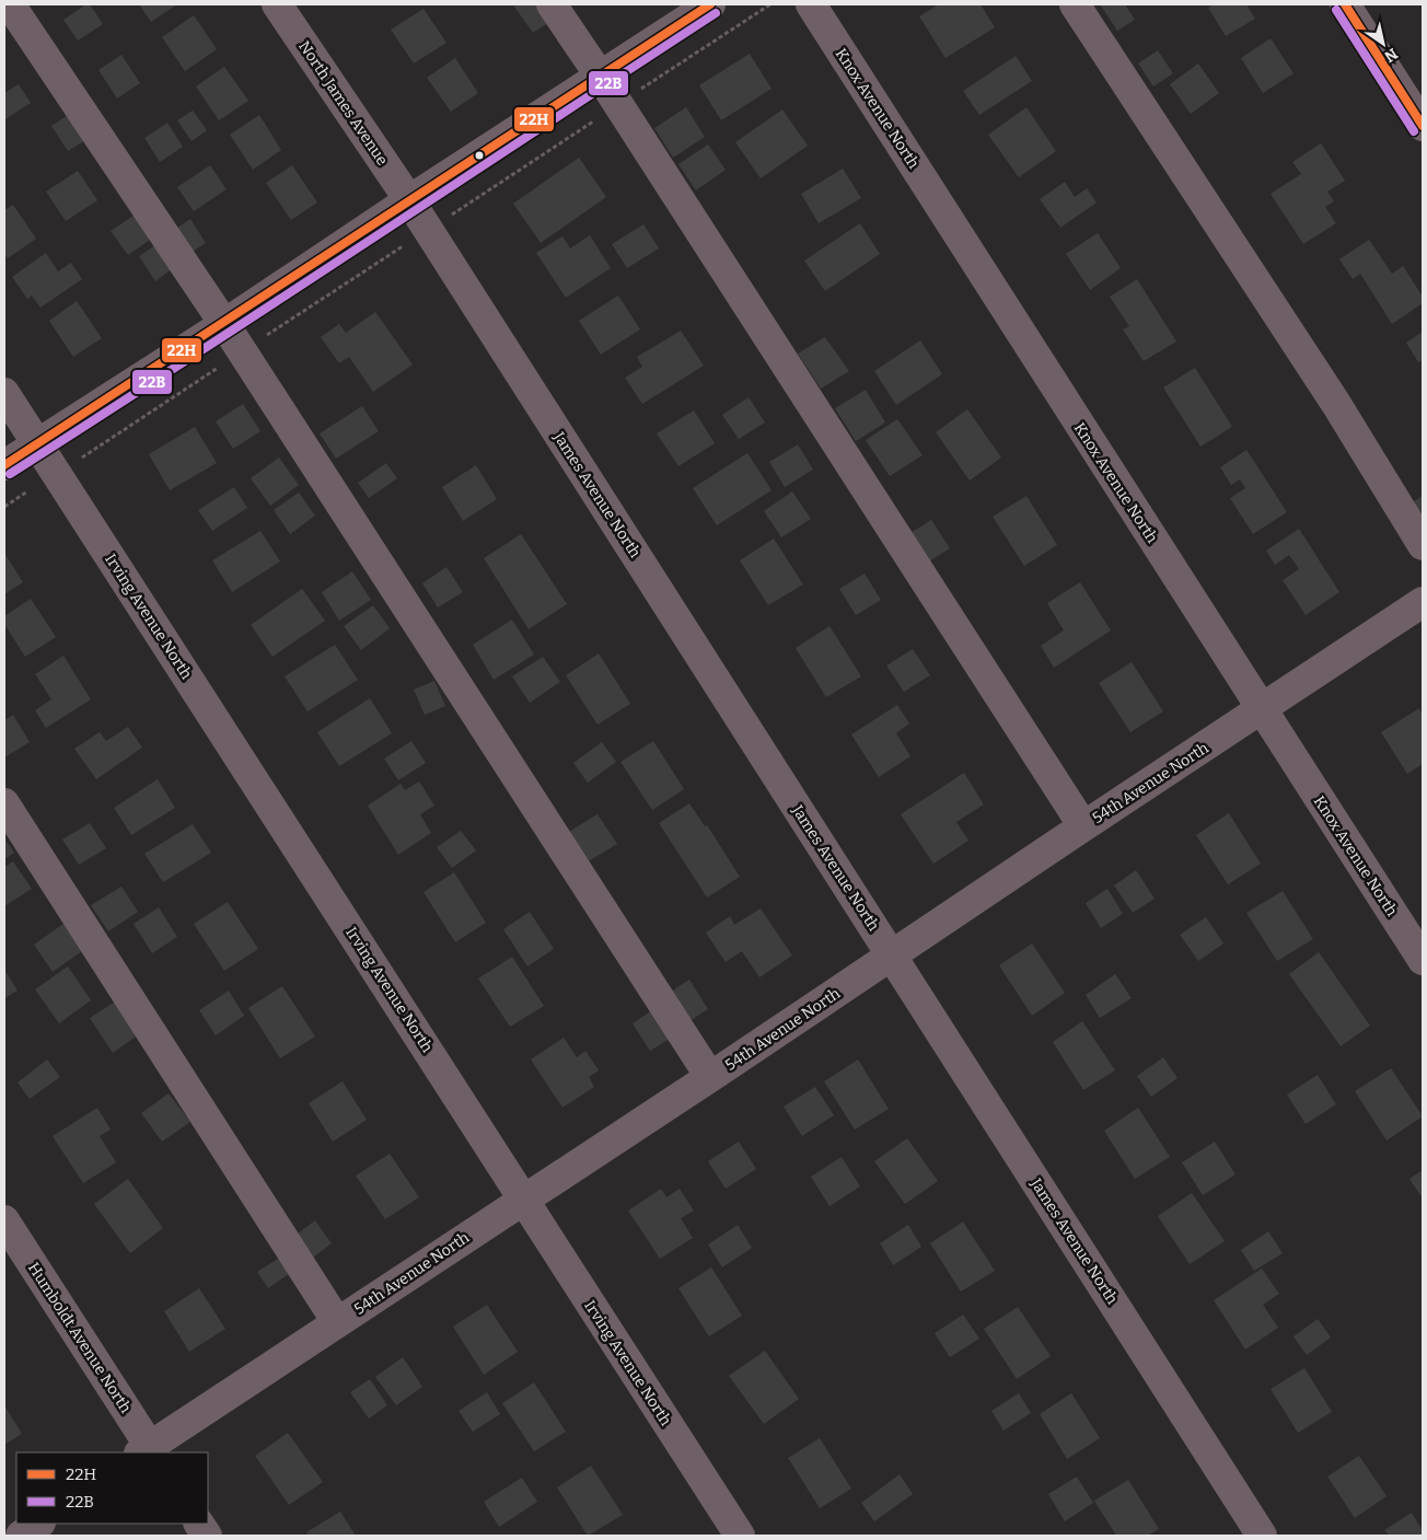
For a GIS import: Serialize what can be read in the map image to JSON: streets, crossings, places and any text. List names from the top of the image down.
{
  "streets": {
    "street": [
      "North James Avenue",
      "Knox Avenue North",
      "James Avenue North",
      "Irving Avenue North",
      "54th Avenue North",
      "Humboldt Avenue North"
    ]
  },
  "crossings": [
    ["North James Avenue", "James Avenue North"],
    ["Knox Avenue North", "54th Avenue North"],
    ["James Avenue North", "54th Avenue North"],
    ["Irving Avenue North", "54th Avenue North"],
    ["54th Avenue North", "Humboldt Avenue North"]
  ],
  "lines": ["transit line 22H", "transit line 22B"],
  "legend": ["22H", "22B"],
  "north": "bottom right"
}
